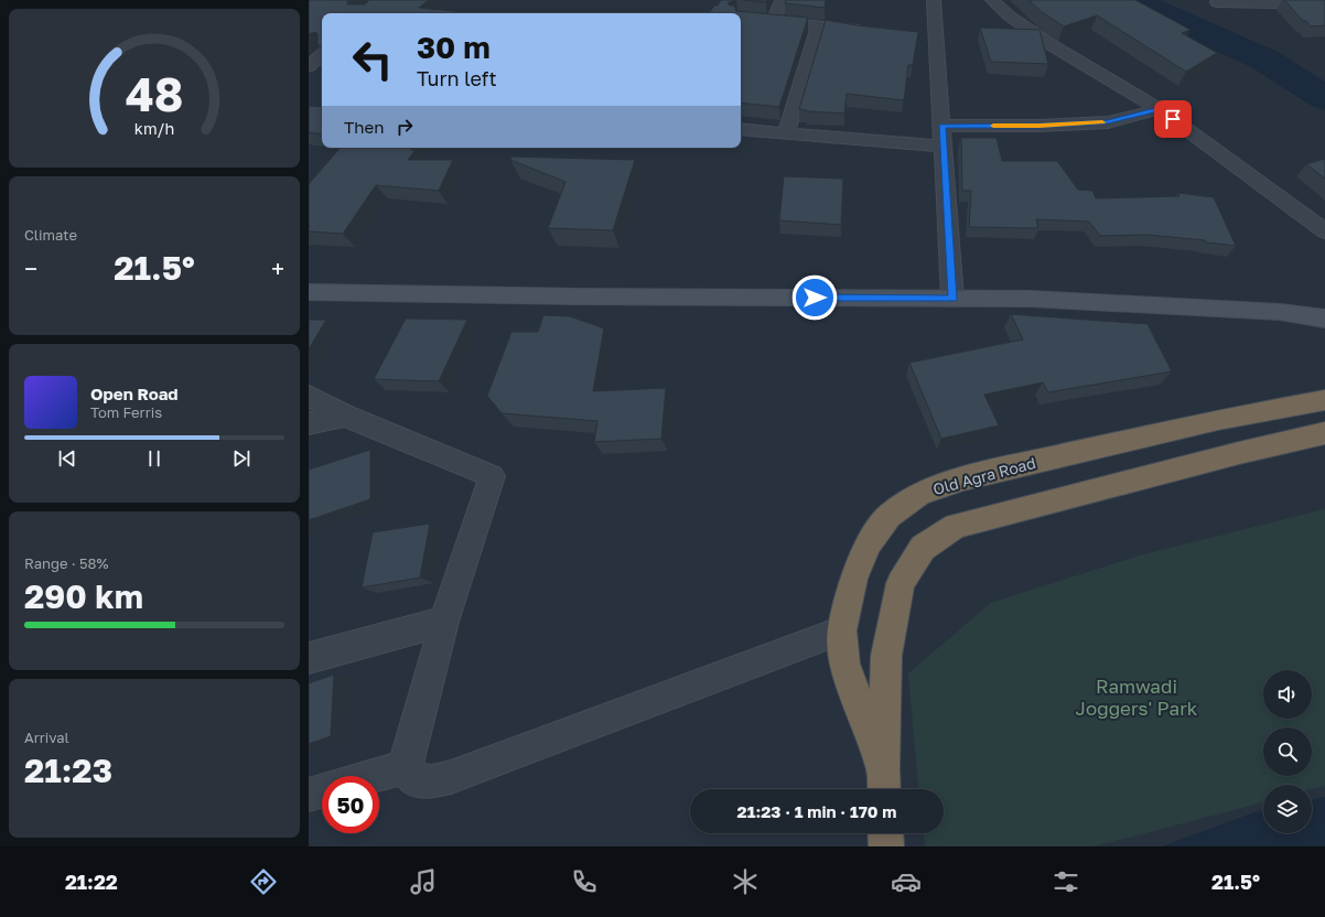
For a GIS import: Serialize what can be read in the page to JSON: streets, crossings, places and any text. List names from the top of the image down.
{
  "streets": {
    "highway": ["Old Agra Road"]
  },
  "parks": ["Ramwadi Joggers' Park"],
  "page": {
    "turn": ["30 m", "Turn left"],
    "then": "Then",
    "tile": [
      "Climate",
      ["Range · 58%", "290 km"],
      ["Arrival", "21:23"]
    ],
    "heat": ["−", "21.5°", "+"],
    "song": ["Open Road", "Tom Ferris"],
    "limit": "50",
    "trip": "21:23 · 1 min · 170 m",
    "tabs": ["21:22", "21.5°"],
    "gauge": ["48", "km/h"]
  }
}
